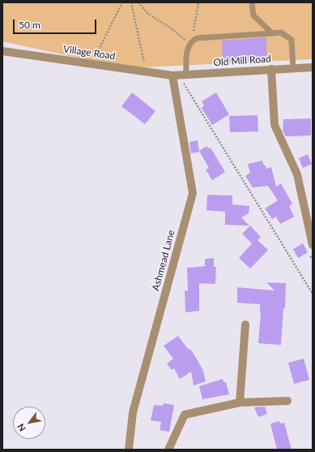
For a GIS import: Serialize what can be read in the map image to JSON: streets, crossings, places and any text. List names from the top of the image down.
{
  "streets": {
    "street": ["Village Road", "Old Mill Road", "Ashmead Lane"]
  },
  "crossings": [
    ["Village Road", "Old Mill Road"],
    ["Village Road", "Ashmead Lane"],
    ["Old Mill Road", "Ashmead Lane"]
  ],
  "scale_bar": "50 m",
  "north": "bottom left"
}
